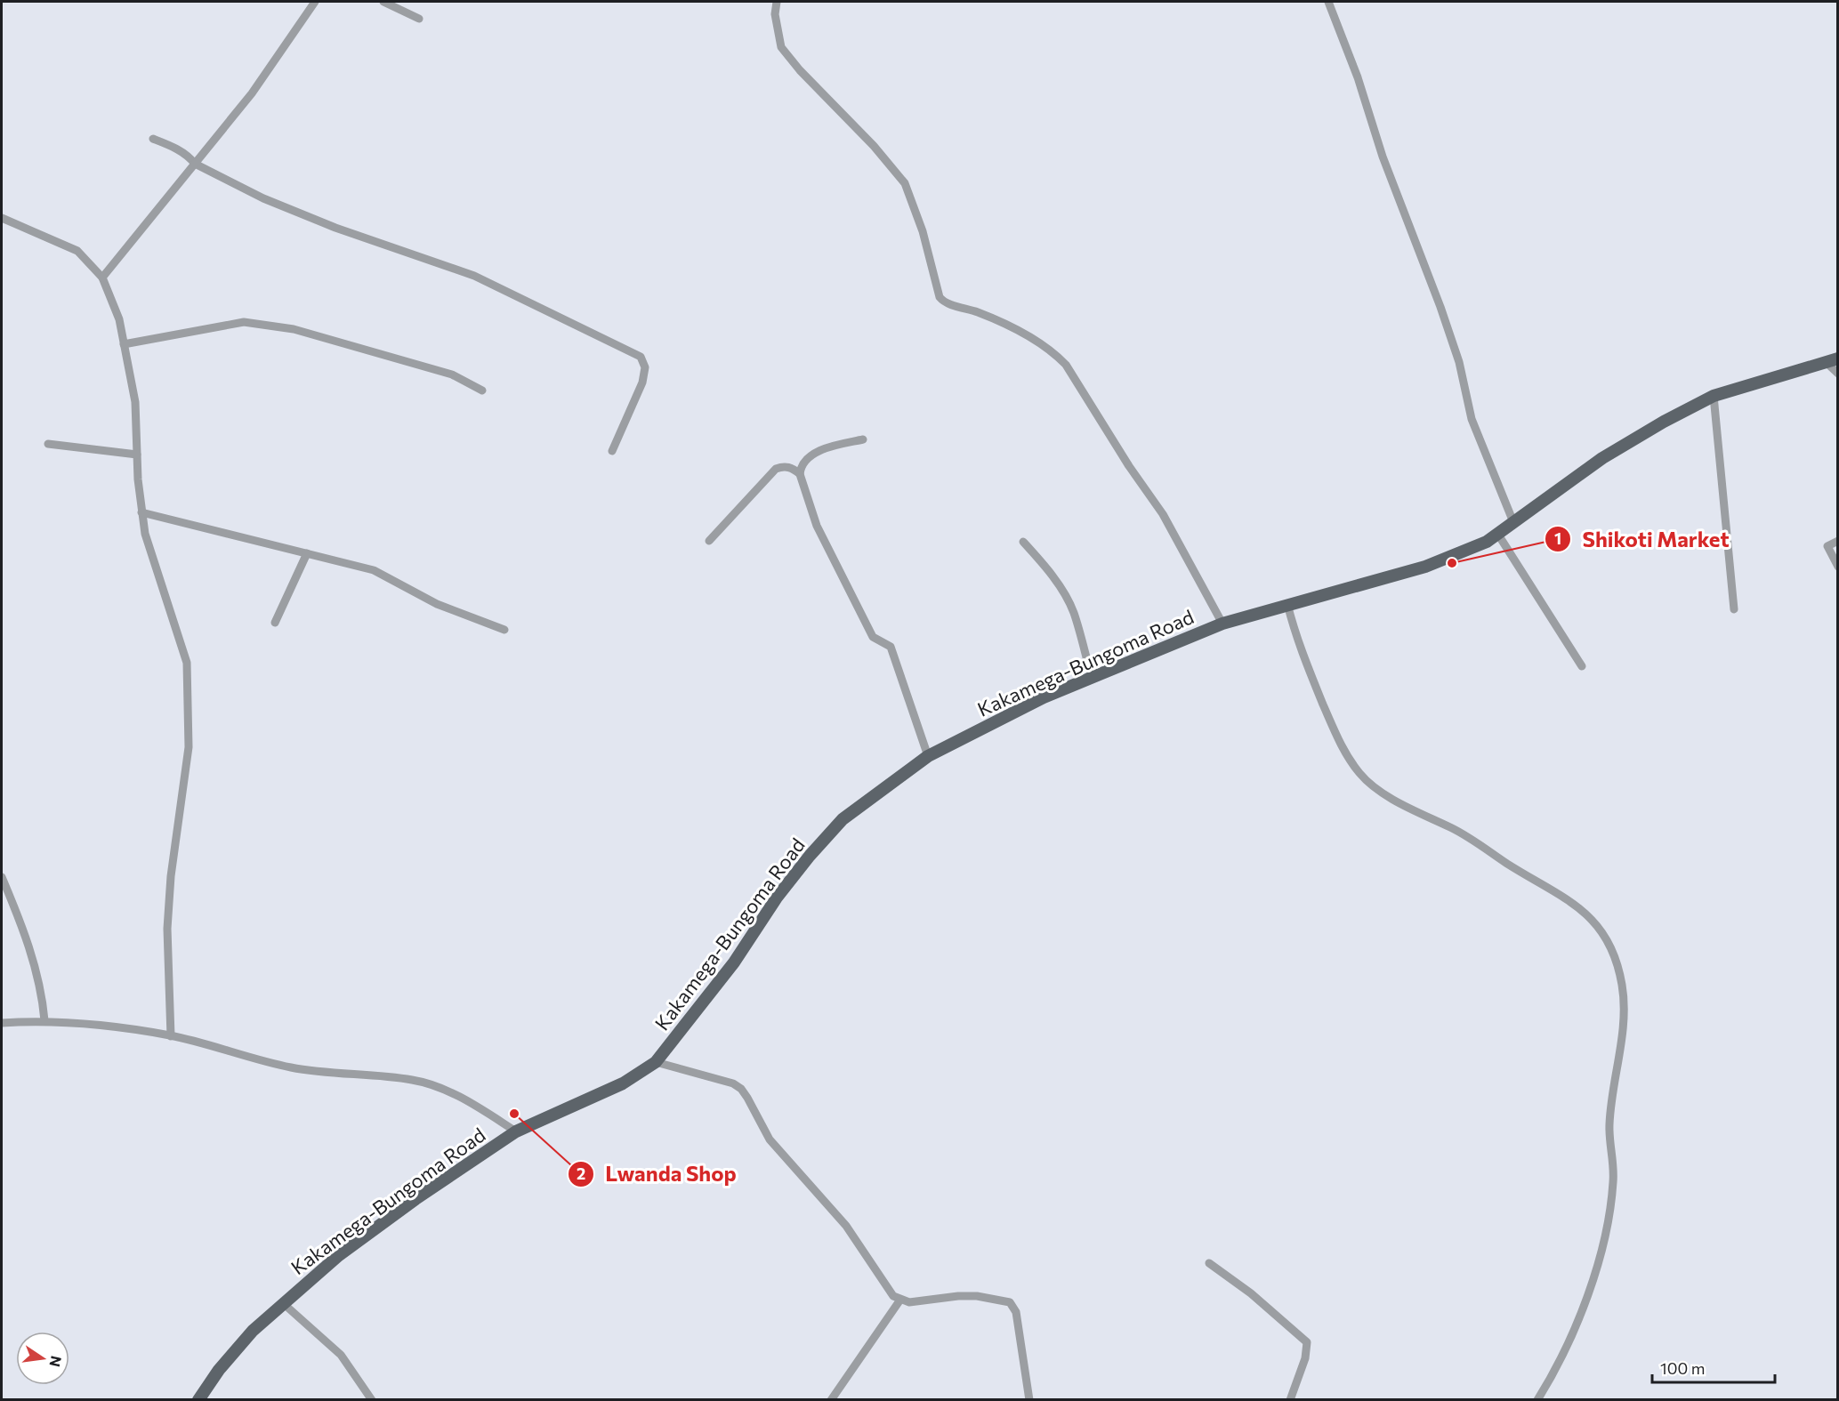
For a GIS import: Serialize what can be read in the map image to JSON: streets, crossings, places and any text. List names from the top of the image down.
{
  "streets": {
    "main road": ["Kakamega-Bungoma Road"]
  },
  "places": ["Shikoti Market", "Lwanda Shop"],
  "scale_bar": "100 m",
  "north": "right"
}
